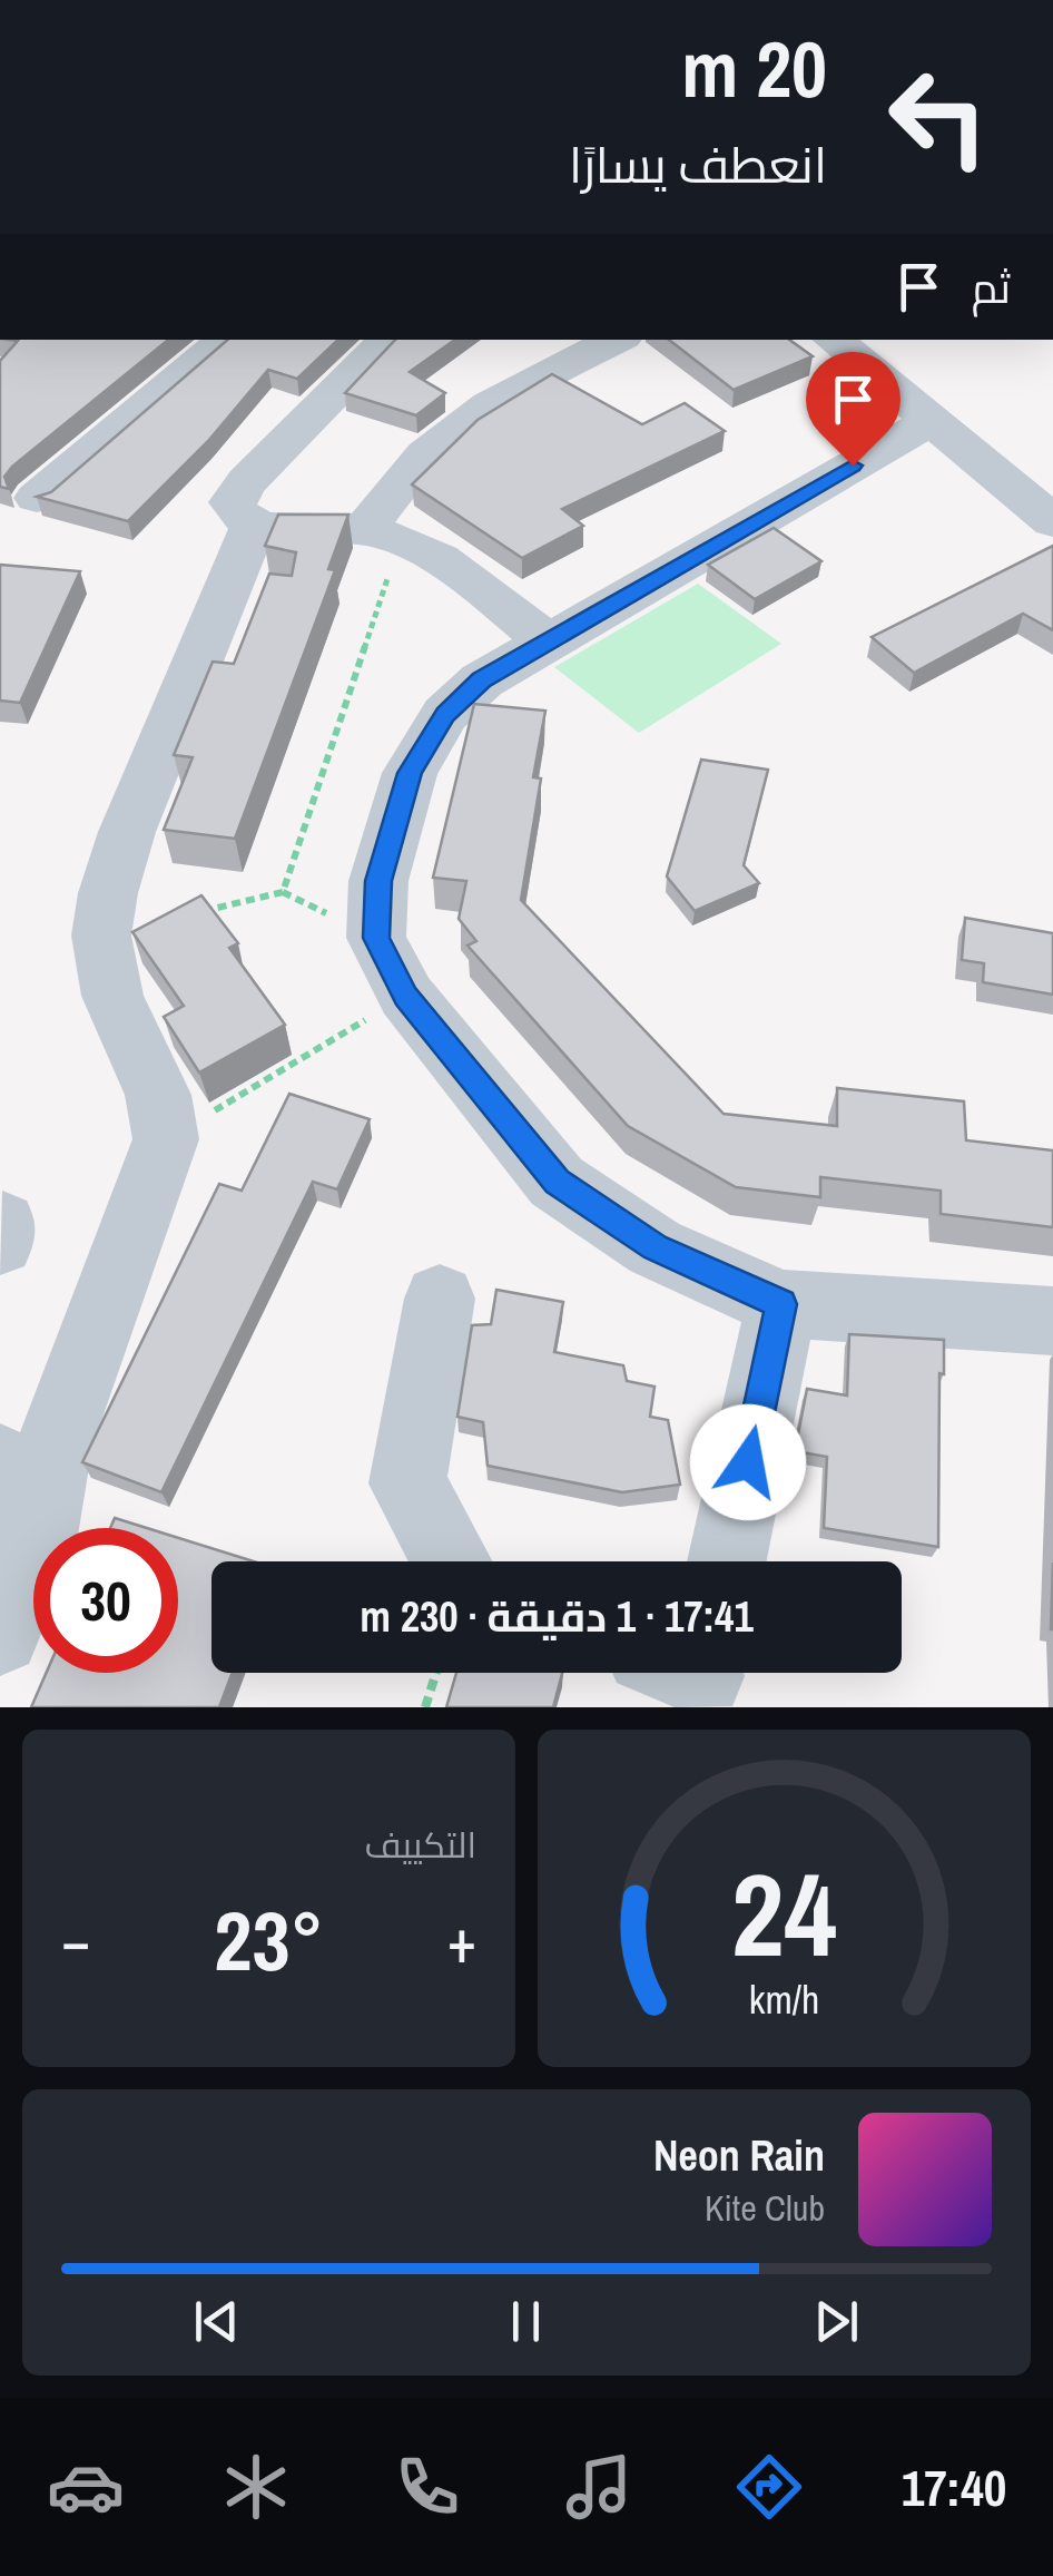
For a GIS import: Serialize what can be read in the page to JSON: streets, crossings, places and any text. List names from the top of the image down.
{
  "page": {
    "turn": ["20 m", "انعطف يسارًا"],
    "then": "ثم",
    "limit": "30",
    "trip": "17:41 · 1 دقيقة · 230 m",
    "tile": "التكييف",
    "heat": ["−", "23°", "+"],
    "song": ["Neon Rain", "Kite Club"],
    "tabs": "17:40",
    "gauge": ["24", "km/h"]
  }
}
